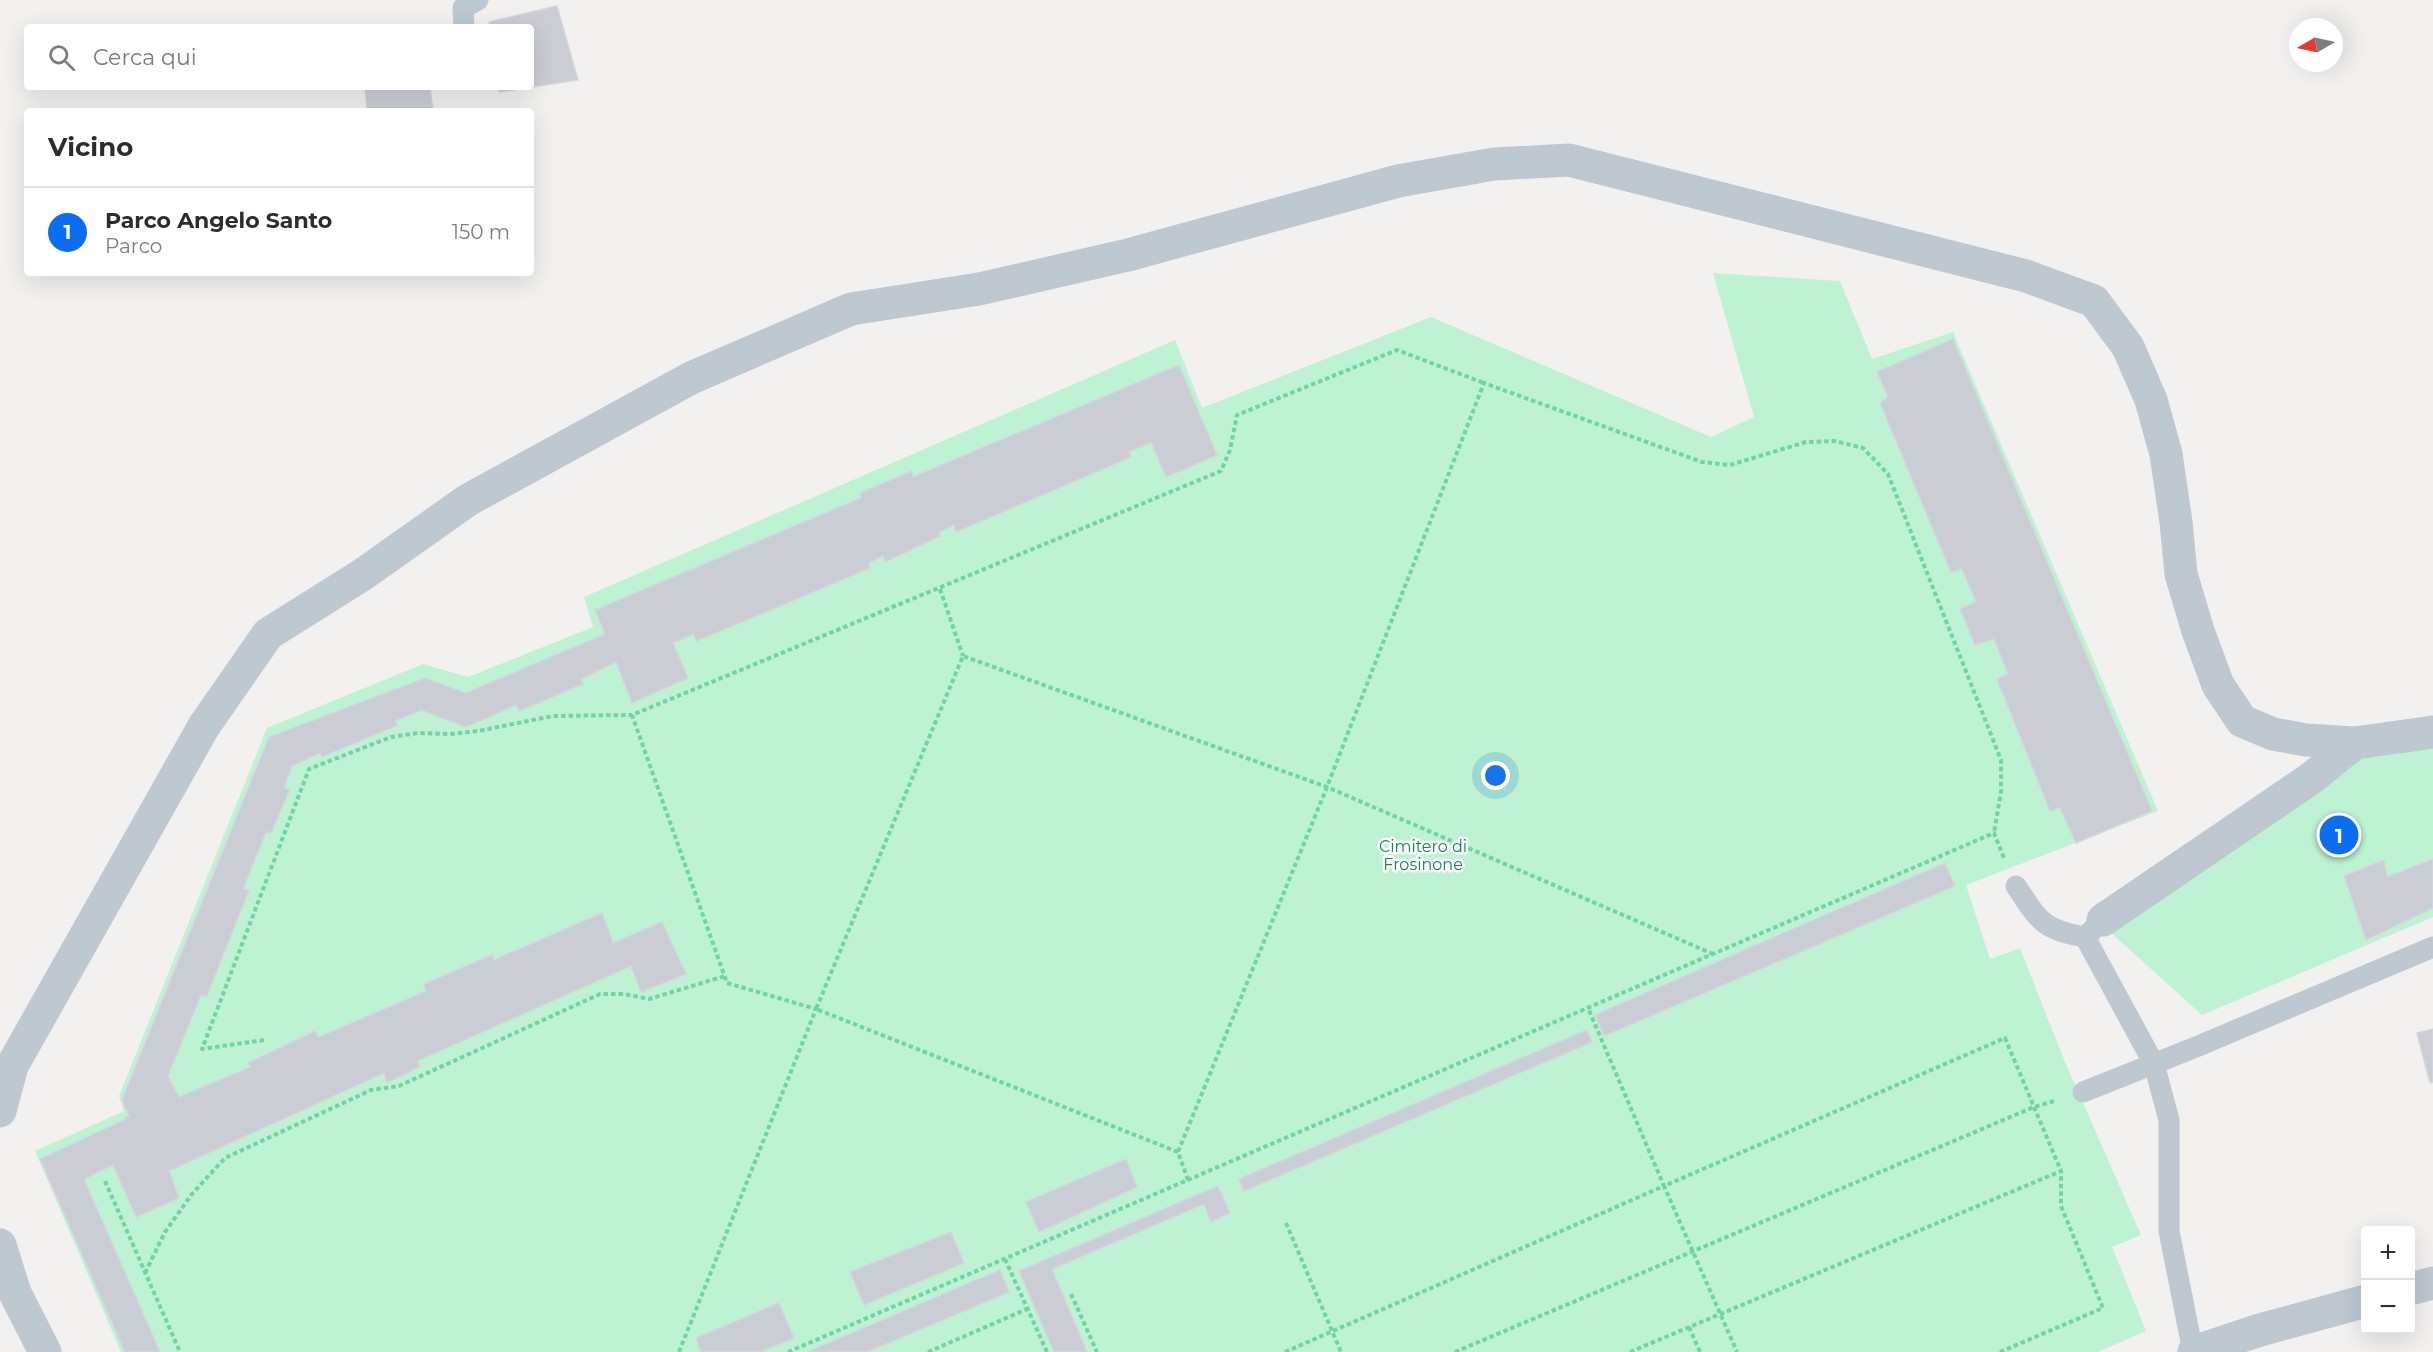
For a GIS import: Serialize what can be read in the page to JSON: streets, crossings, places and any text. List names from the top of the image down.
{
  "parks": ["Cimitero di Frosinone"],
  "north": "left",
  "page": {
    "search": "Cerca qui",
    "heading": "Vicino",
    "list": [
      {
        "mark": "1",
        "name": "Parco Angelo Santo",
        "note": "Parco",
        "value": "150 m"
      }
    ],
    "pins": "1",
    "map_buttons": ["+", "−"]
  }
}
